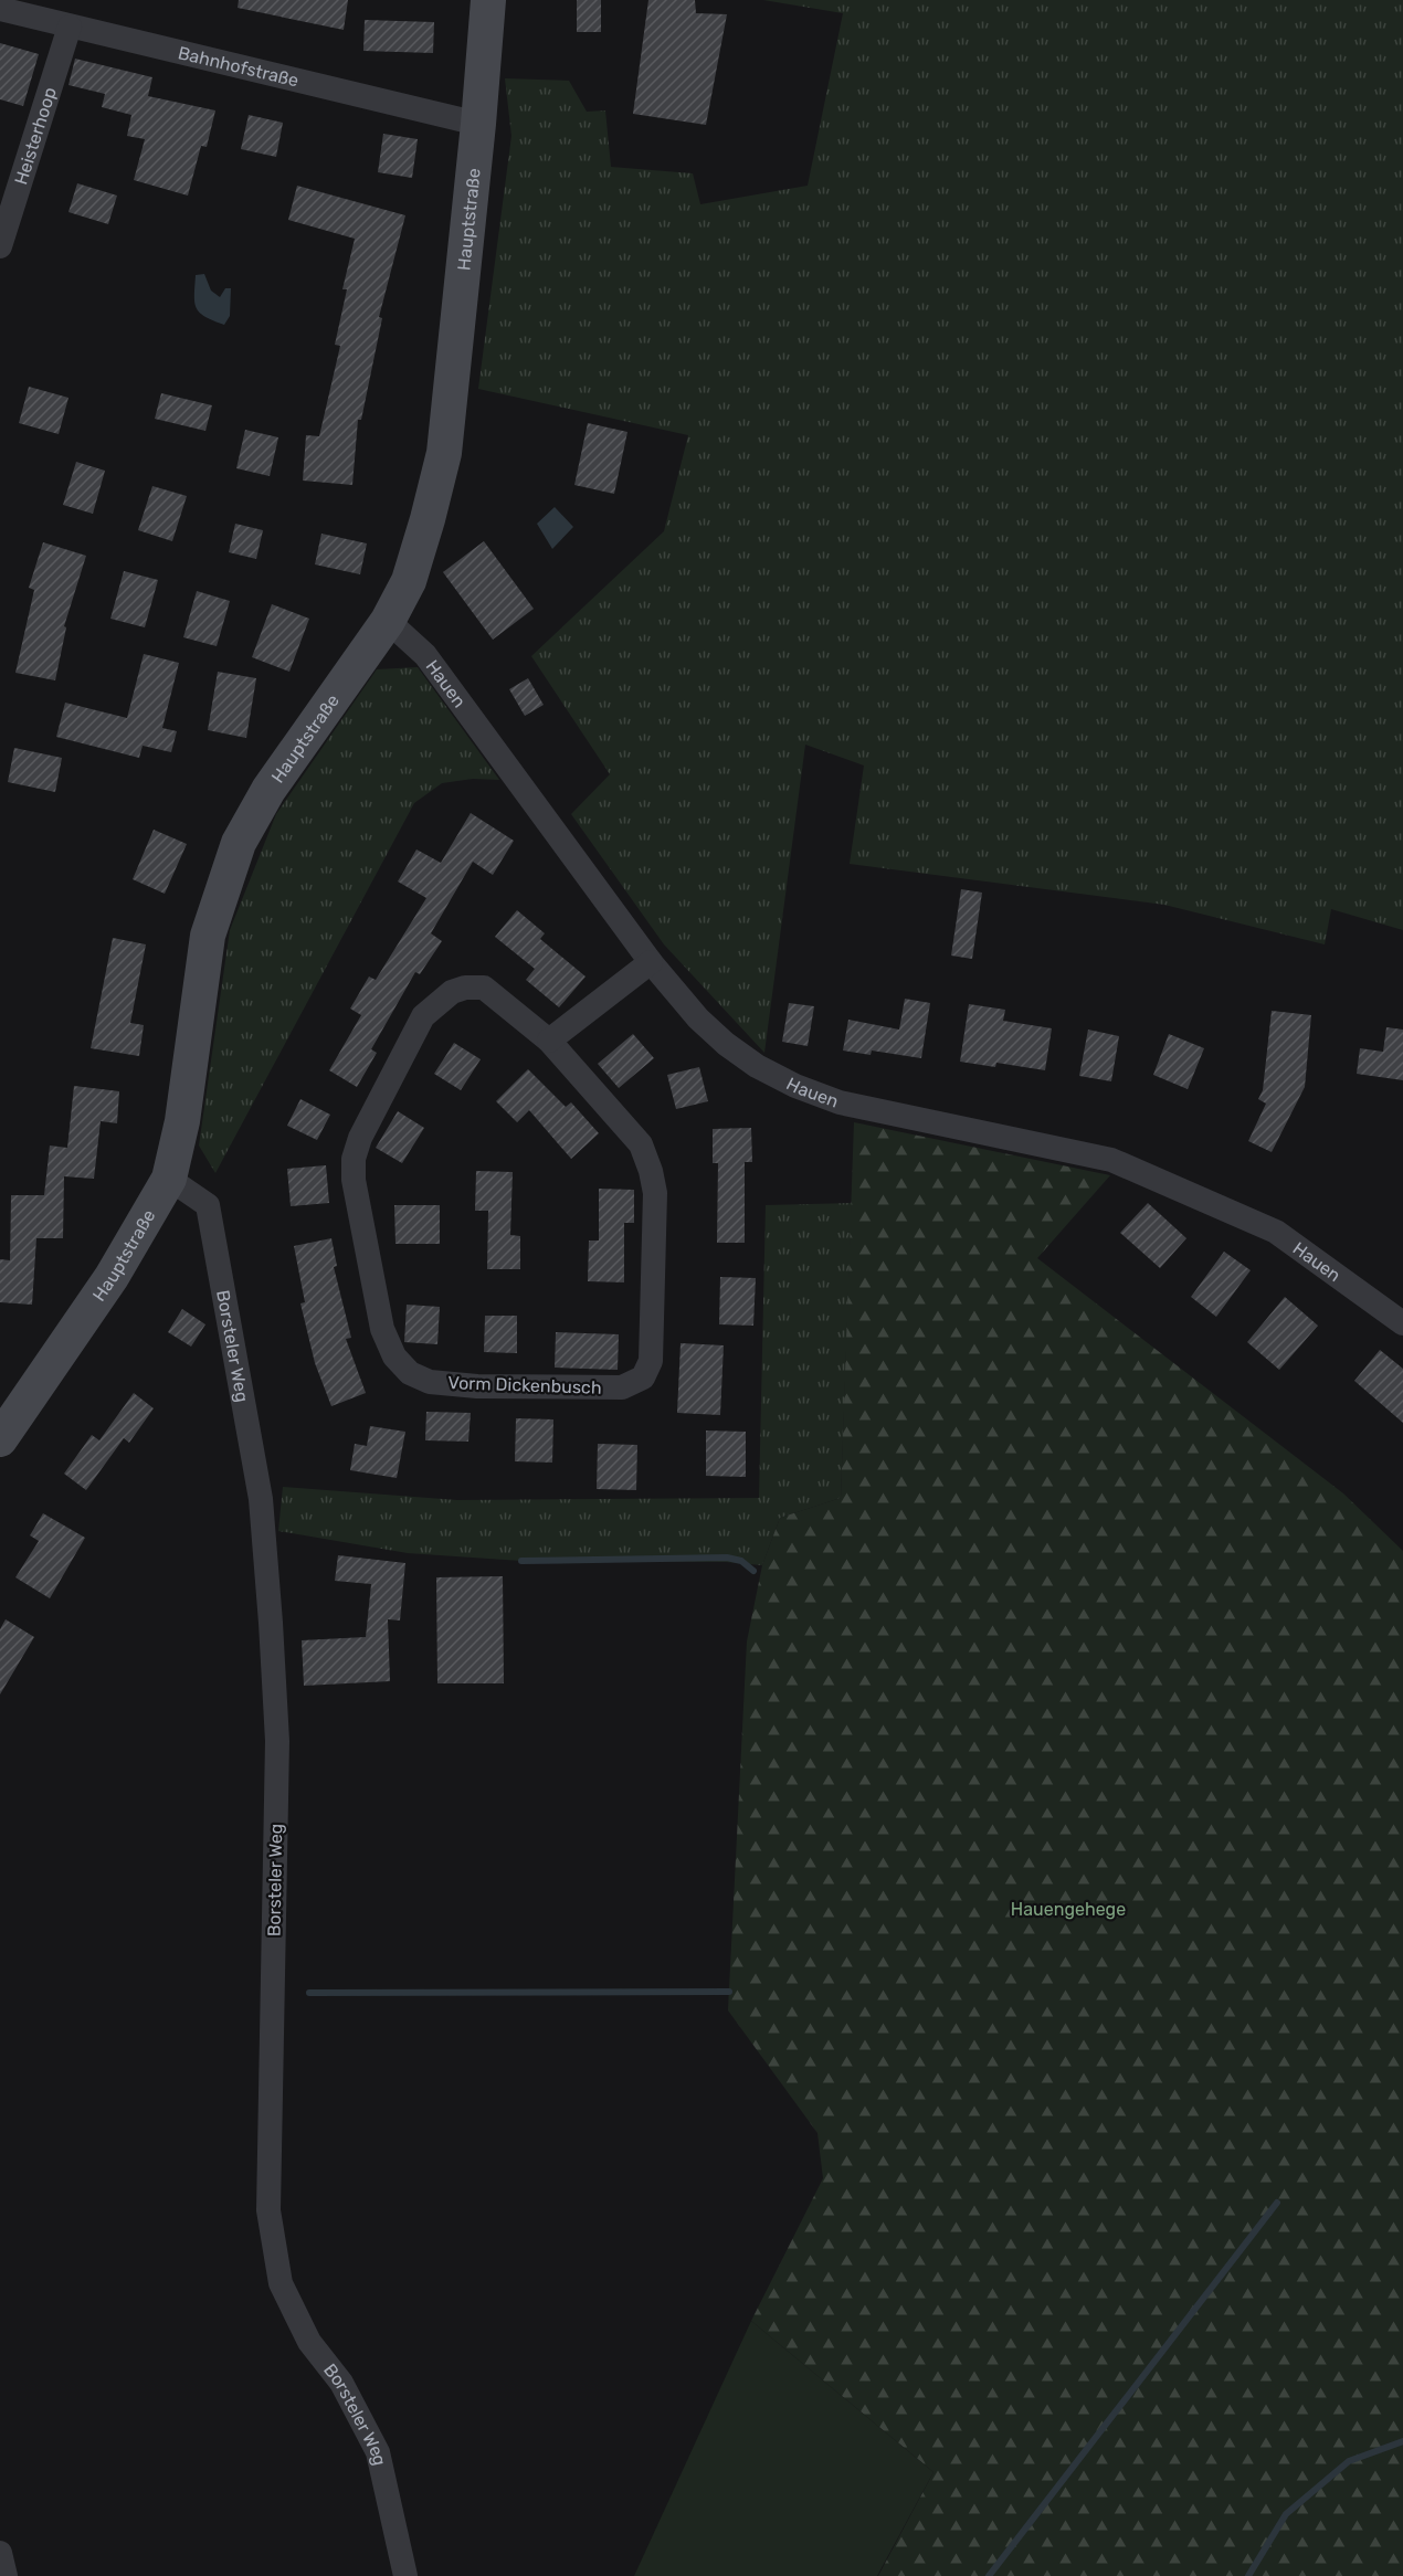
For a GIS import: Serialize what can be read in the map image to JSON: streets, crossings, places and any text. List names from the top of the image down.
{
  "streets": {
    "main road": ["Hauptstraße"],
    "street": [
      "Bahnhofstraße",
      "Heisterhoop",
      "Hauen",
      "Borsteler Weg",
      "Vorm Dickenbusch"
    ]
  },
  "crossings": [
    ["Bahnhofstraße", "Heisterhoop"],
    ["Bahnhofstraße", "Hauptstraße"],
    ["Hauptstraße", "Hauen"],
    ["Hauptstraße", "Borsteler Weg"]
  ],
  "parks": ["Hauengehege"]
}
